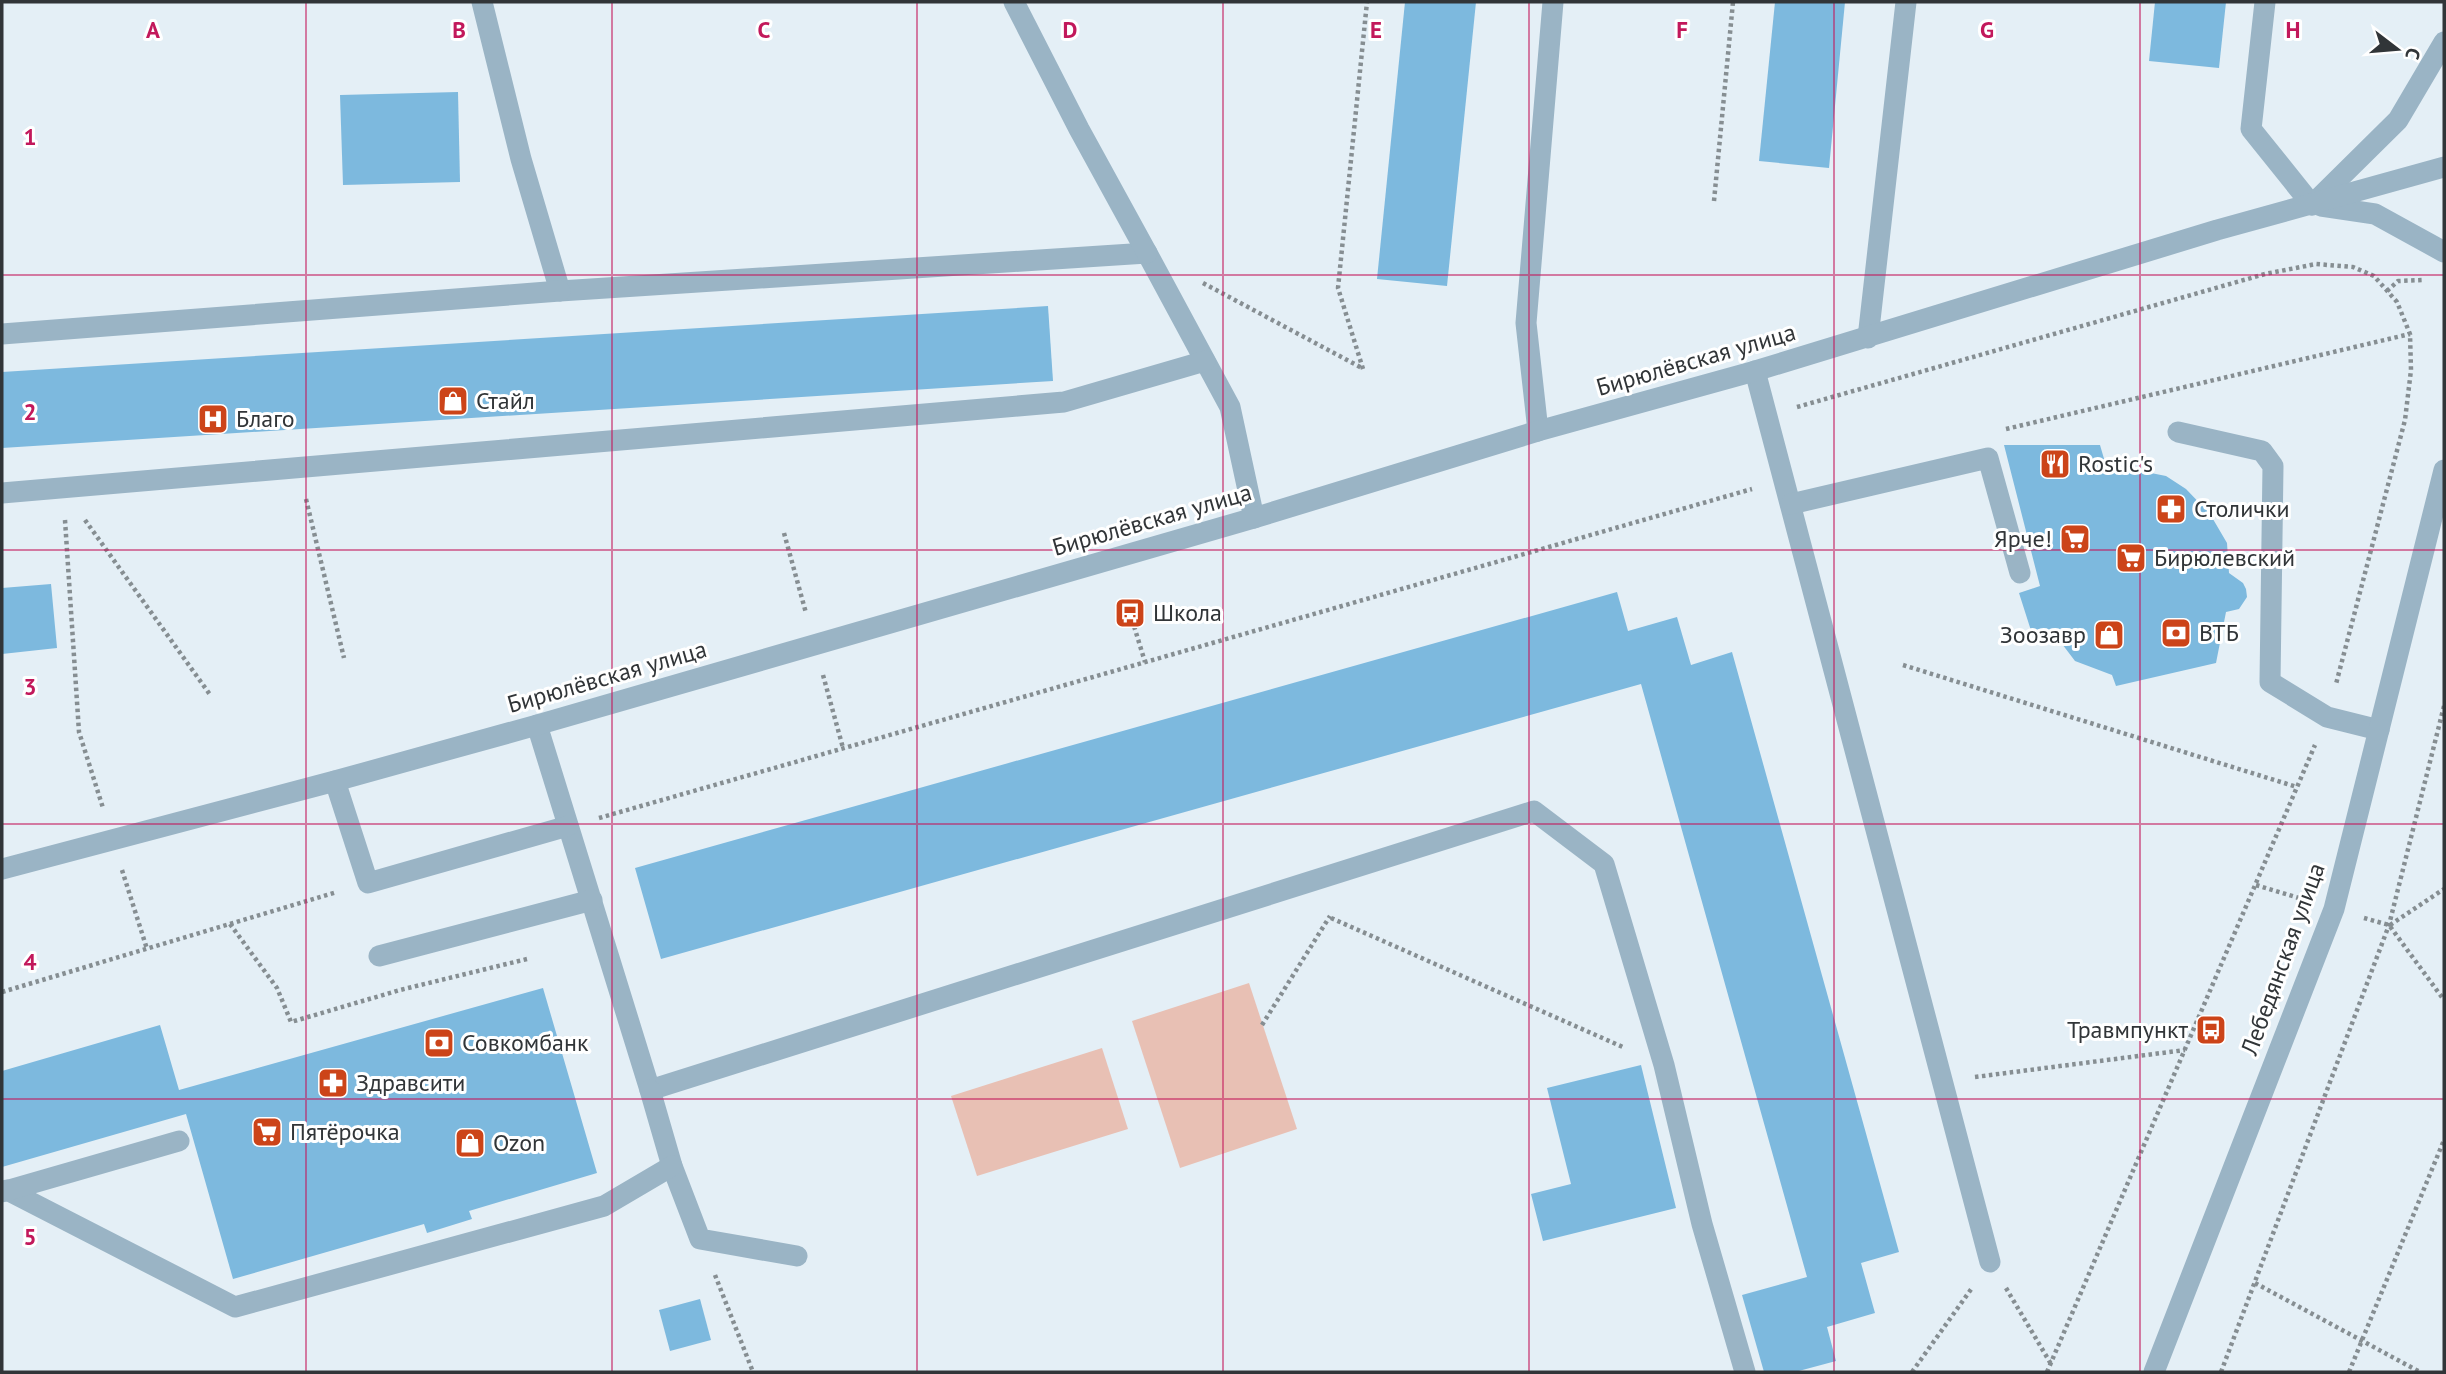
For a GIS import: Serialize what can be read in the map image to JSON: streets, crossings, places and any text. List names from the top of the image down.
{
  "streets": {
    "street": ["Бирюлёвская улица", "Лебедянская улица"]
  },
  "places": {
    "shop": ["Стайл", "Зоозавр", "Ozon"],
    "hospital": ["Благо"],
    "restaurant": ["Rostic's"],
    "pharmacy": ["Столички", "Здравсити"],
    "supermarket": ["Ярче!", "Бирюлевский", "Пятёрочка"],
    "bus stop": ["Школа", "Травмпункт"],
    "bank": ["ВТБ", "Совкомбанк"]
  },
  "north": "right",
  "grid": {
    "columns": [
      "A",
      "B",
      "C",
      "D",
      "E",
      "F",
      "G",
      "H"
    ],
    "rows": [
      "1",
      "2",
      "3",
      "4",
      "5"
    ]
  }
}
